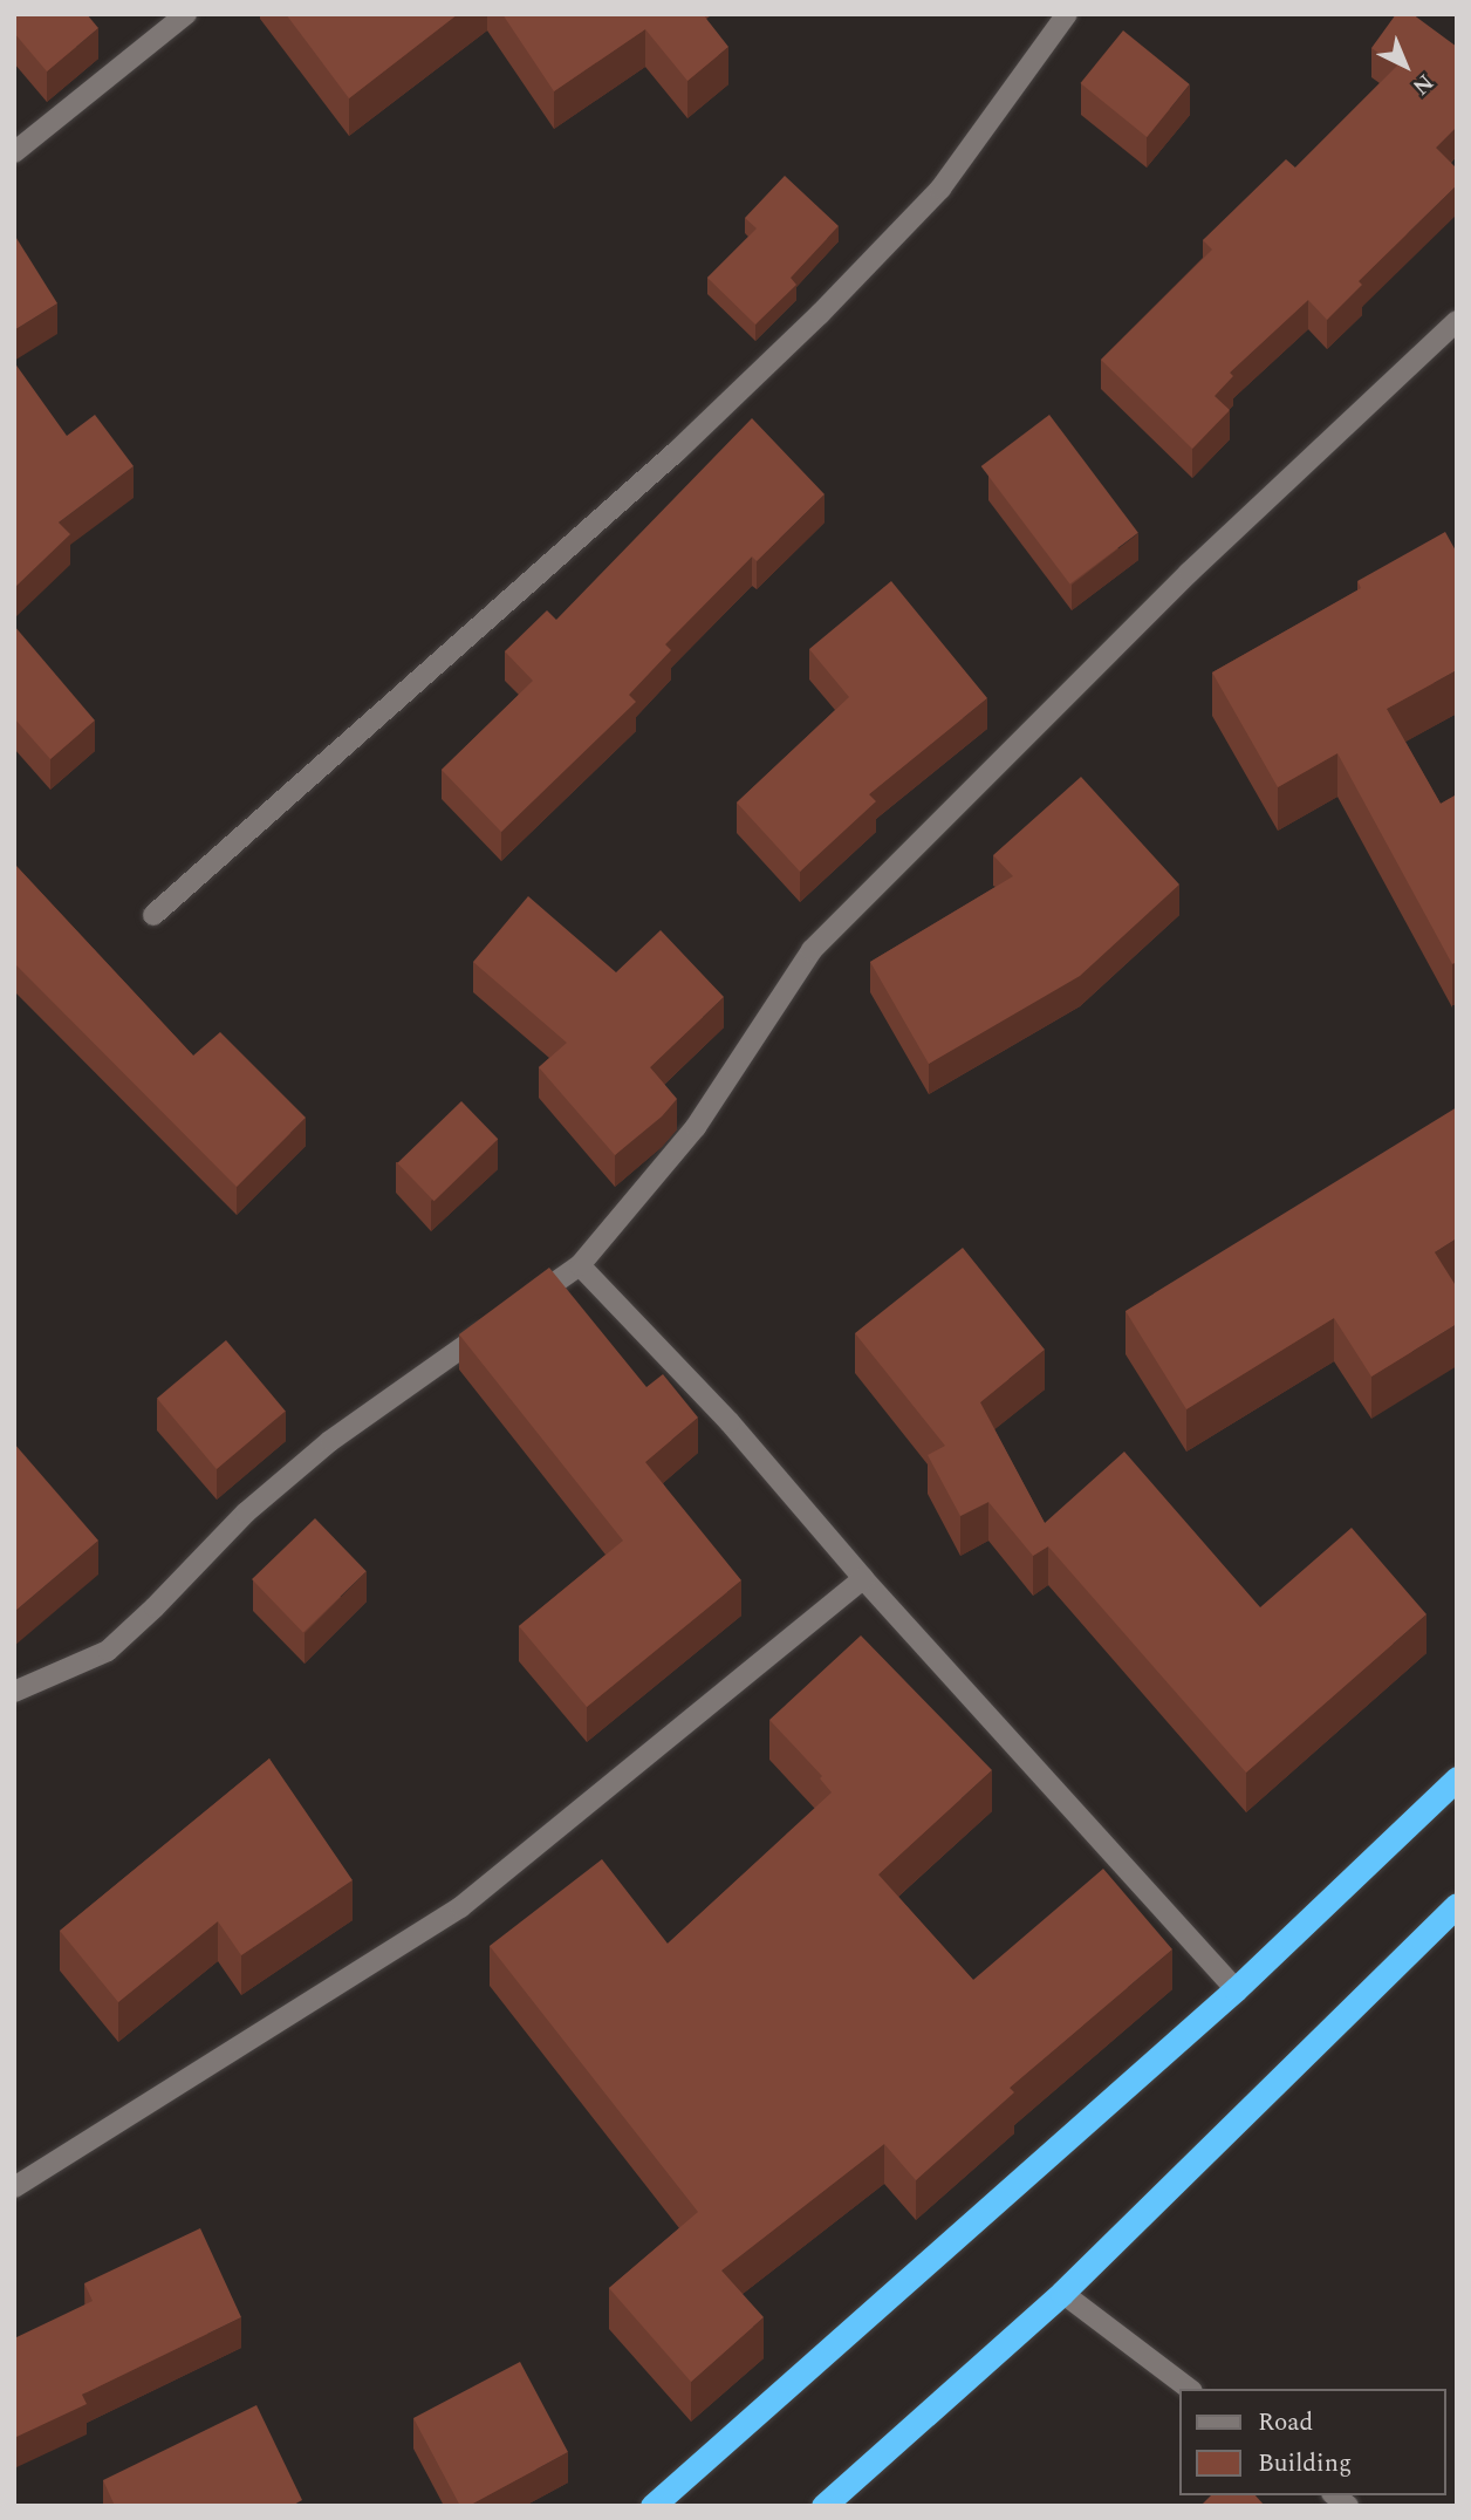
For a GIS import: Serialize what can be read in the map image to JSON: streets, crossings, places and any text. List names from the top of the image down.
{
  "legend": ["Road", "Building"],
  "north": "bottom right"
}
